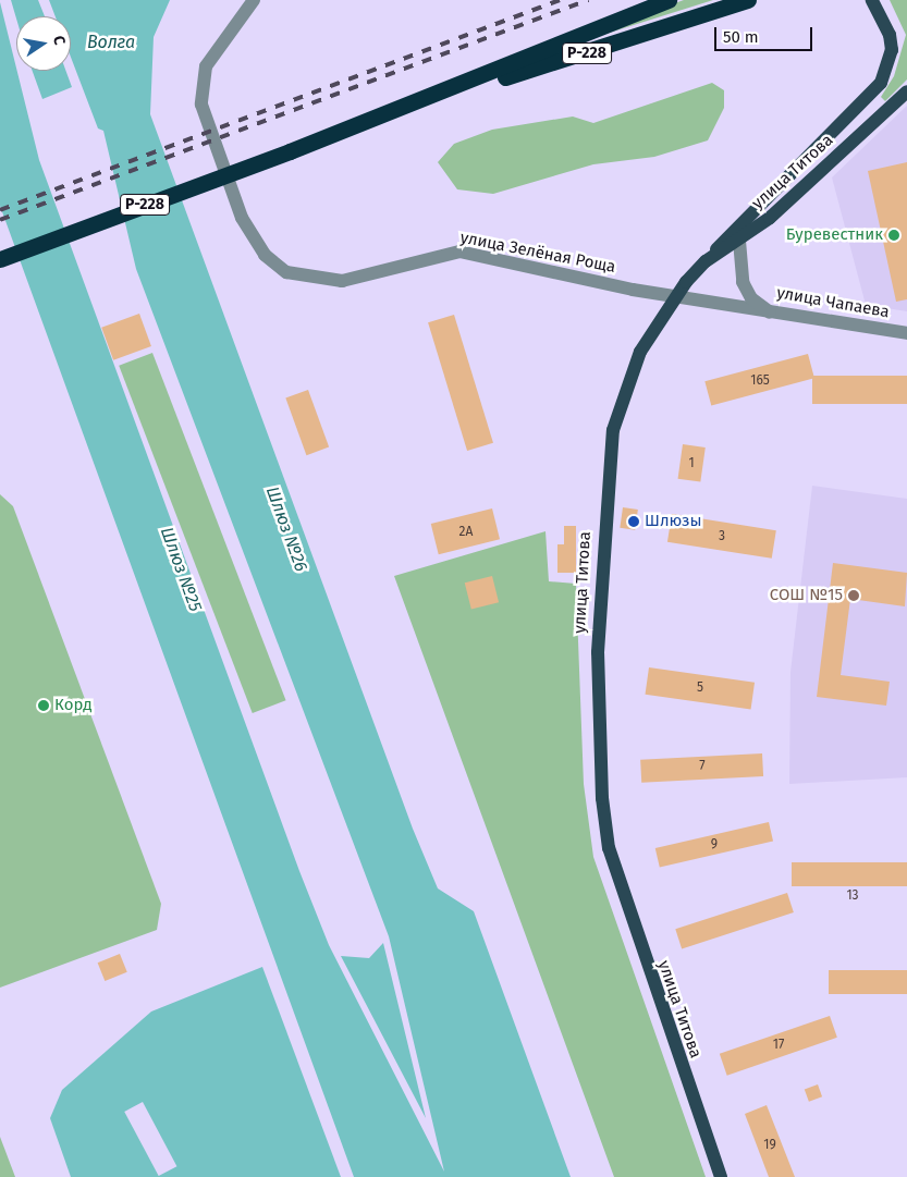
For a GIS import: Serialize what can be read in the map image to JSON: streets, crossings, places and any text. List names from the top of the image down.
{
  "streets": {
    "highway": ["Р-228"],
    "main road": ["улица Титова"],
    "street": ["улица Зелёная Роща", "улица Чапаева"]
  },
  "crossings": [
    ["улица Титова", "улица Зелёная Роща"],
    ["улица Титова", "улица Чапаева"],
    ["улица Зелёная Роща", "улица Чапаева"]
  ],
  "water": ["Волга", "Шлюз №26", "Шлюз №25"],
  "places": [
    "Буревестник",
    "Шлюзы",
    "СОШ №15",
    "Корд"
  ],
  "house_numbers": [
    "165",
    "1",
    "2А",
    "3",
    "5",
    "7",
    "9",
    "13",
    "17",
    "19"
  ],
  "scale_bar": "50 m",
  "north": "right"
}
